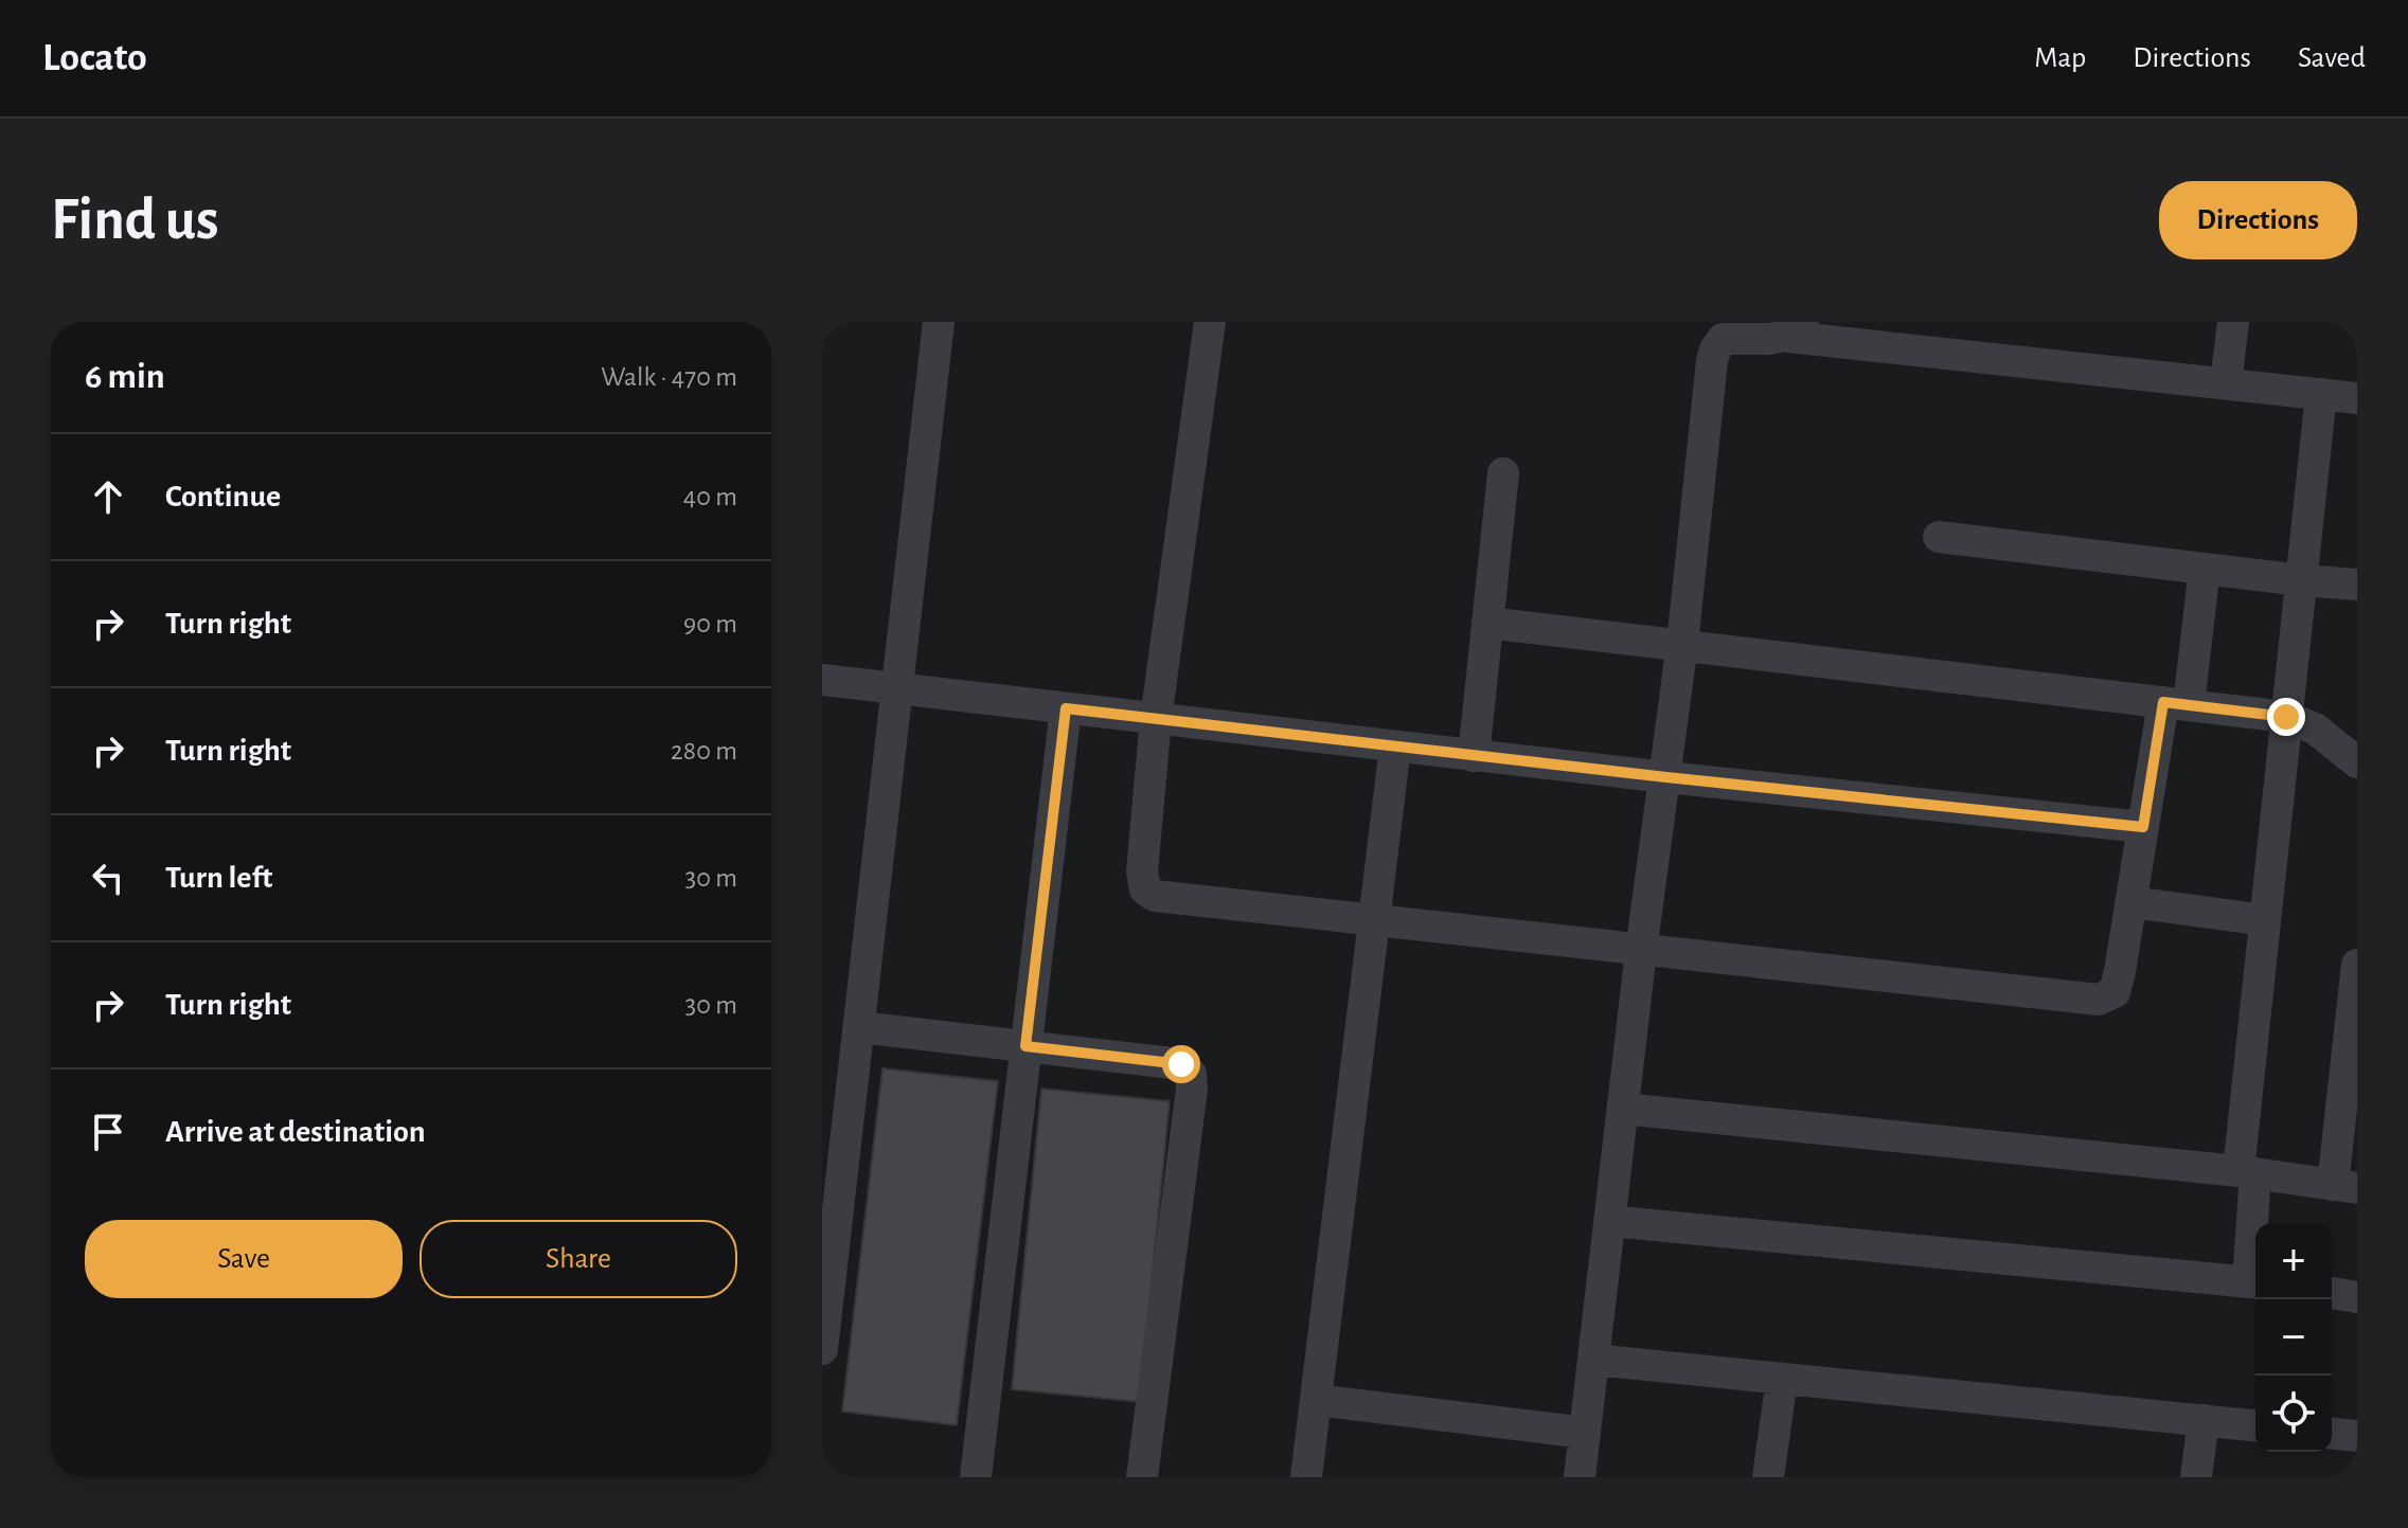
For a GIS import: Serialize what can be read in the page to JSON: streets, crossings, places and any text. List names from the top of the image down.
{
  "page": {
    "header": "Locato",
    "nav": ["Map", "Directions", "Saved"],
    "buttons": [
      "Directions",
      ["Save", "Share"]
    ],
    "title": "Find us",
    "heading": ["6 min", "Walk · 470 m"],
    "list": [
      ["Continue", "40 m"],
      ["Turn right", "90 m"],
      ["Turn right", "280 m"],
      ["Turn left", "30 m"],
      ["Turn right", "30 m"],
      "Arrive at destination"
    ],
    "map_buttons": ["+", "−"]
  }
}
